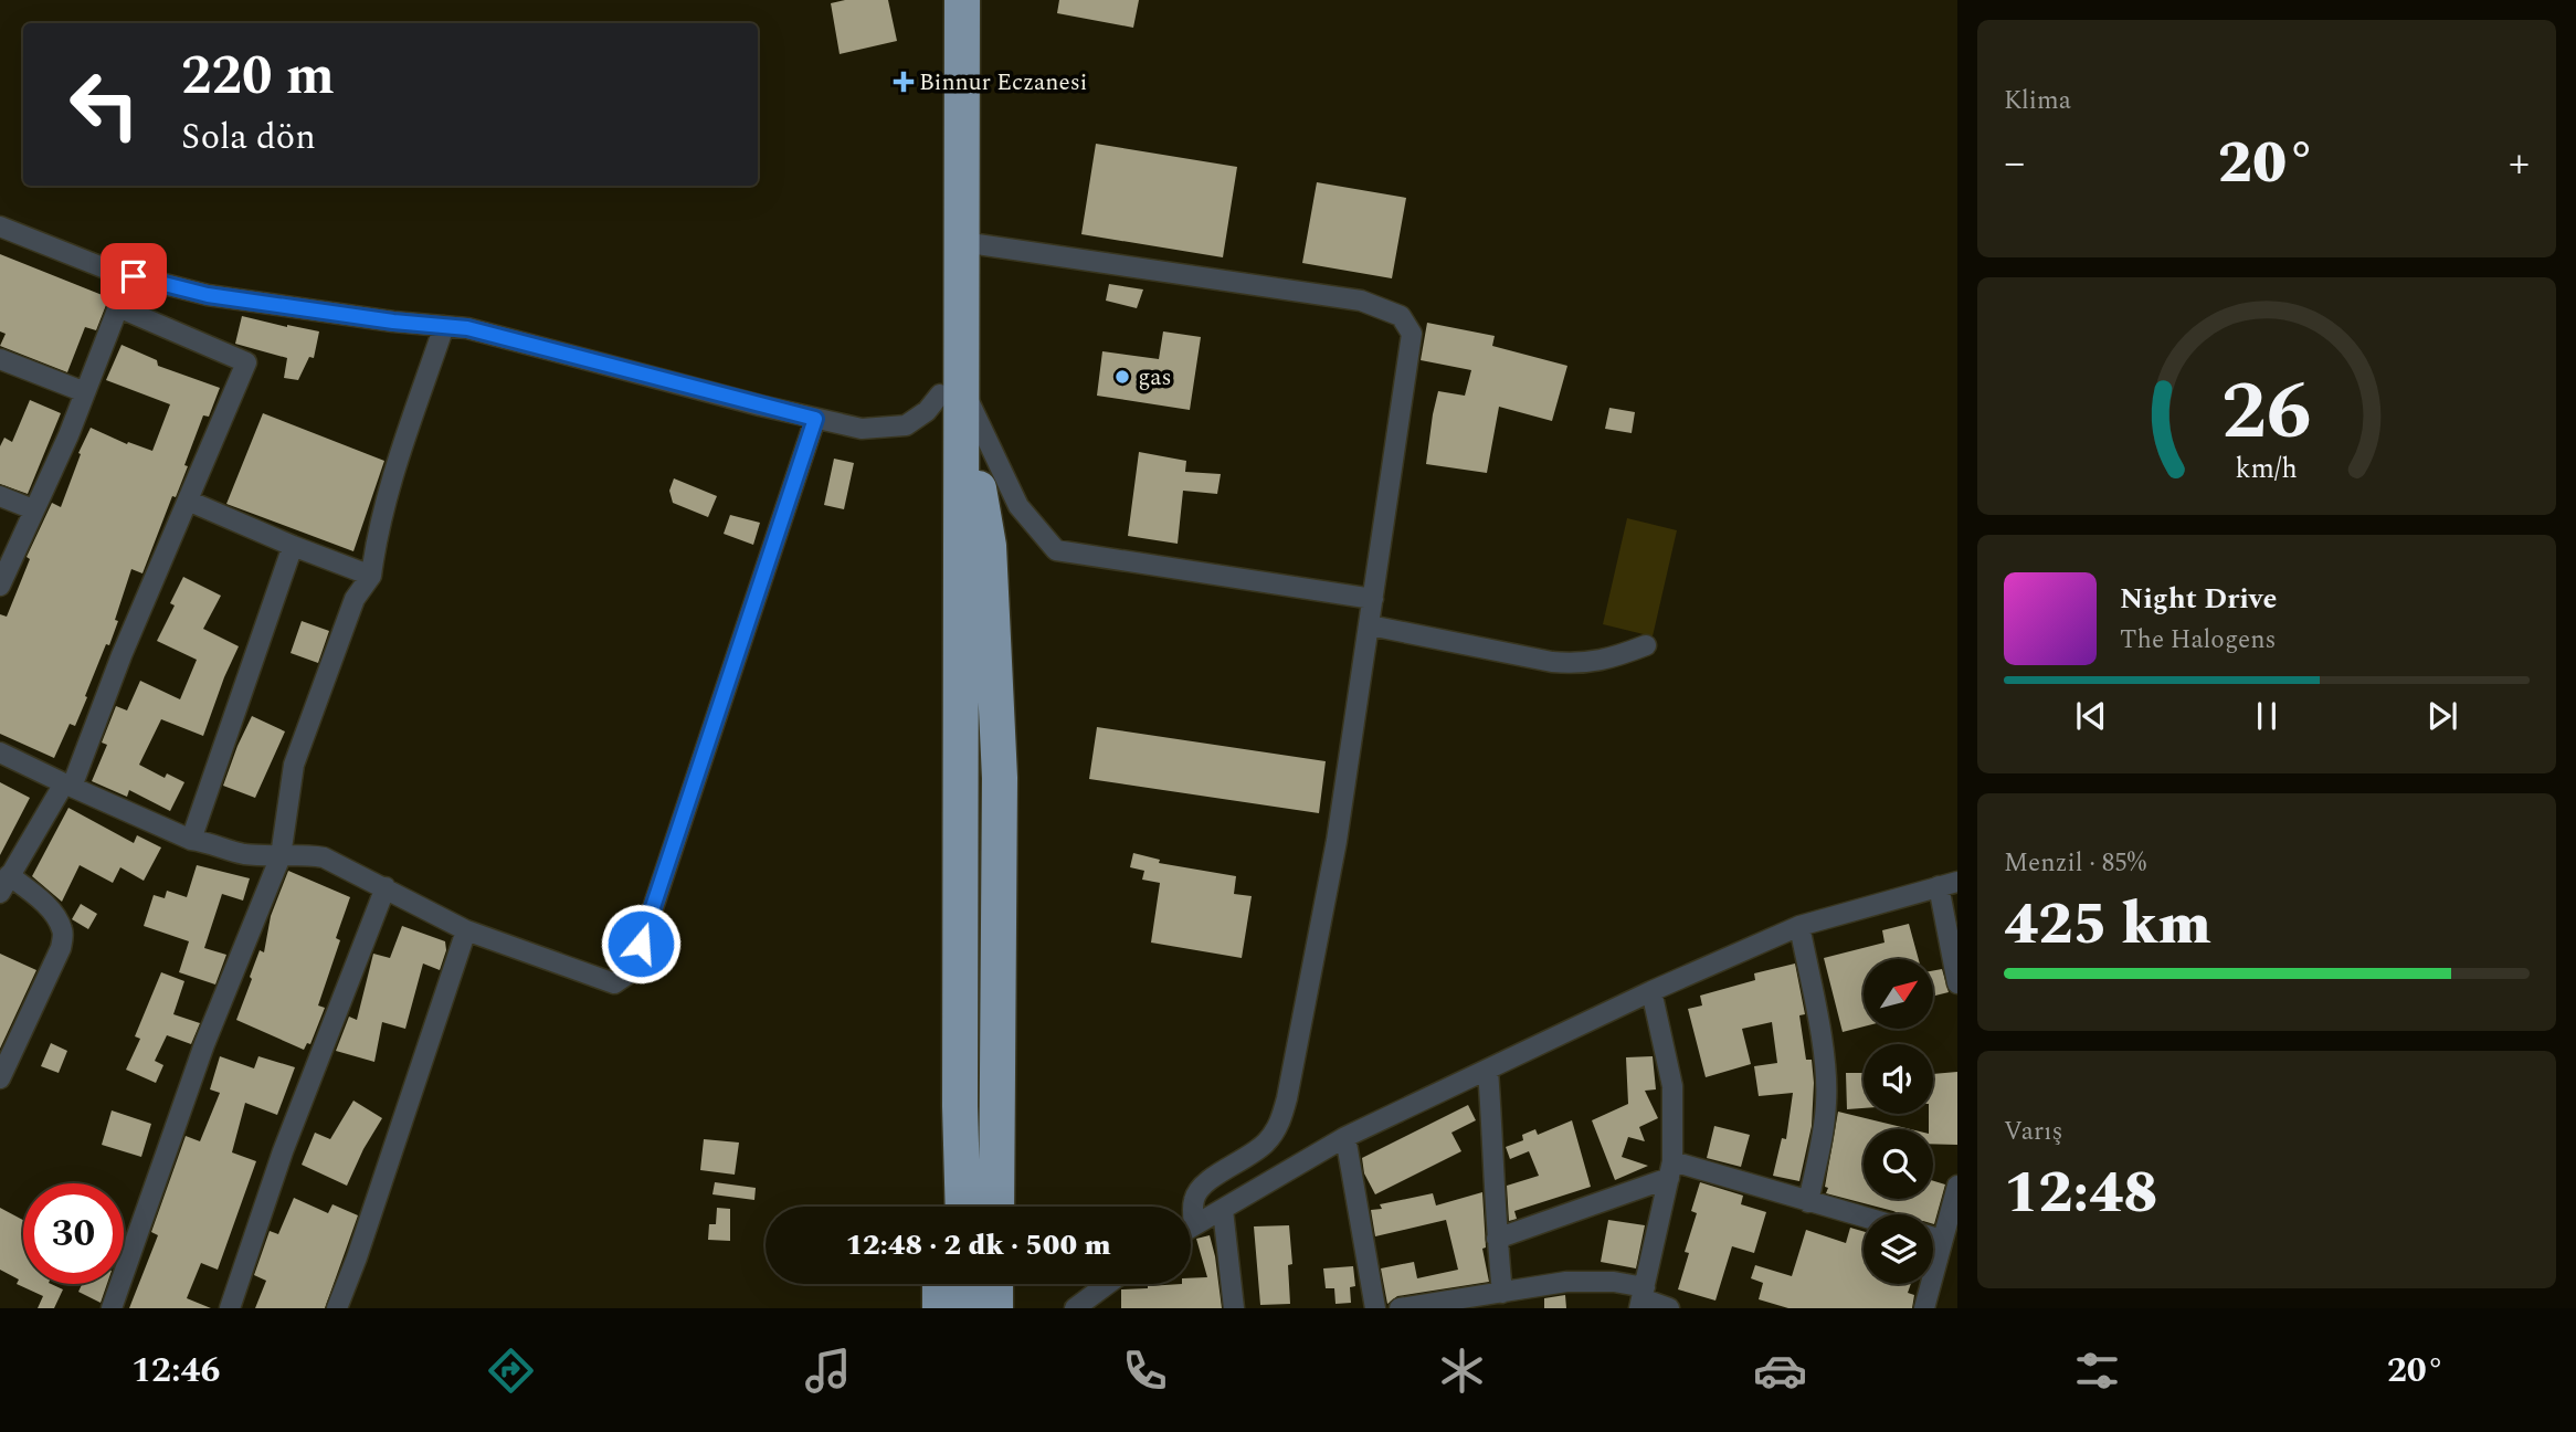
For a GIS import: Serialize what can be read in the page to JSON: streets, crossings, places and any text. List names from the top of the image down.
{
  "places": {
    "health": ["Binnur Eczanesi"],
    "other": ["gas"]
  },
  "north": "top right",
  "page": {
    "tile": [
      "Klima",
      ["Menzil · 85%", "425 km"],
      ["Varış", "12:48"]
    ],
    "turn": ["220 m", "Sola dön"],
    "heat": ["−", "20°", "+"],
    "song": ["Night Drive", "The Halogens"],
    "limit": "30",
    "trip": "12:48 · 2 dk · 500 m",
    "tabs": ["12:46", "20°"],
    "gauge": ["26", "km/h"]
  }
}
